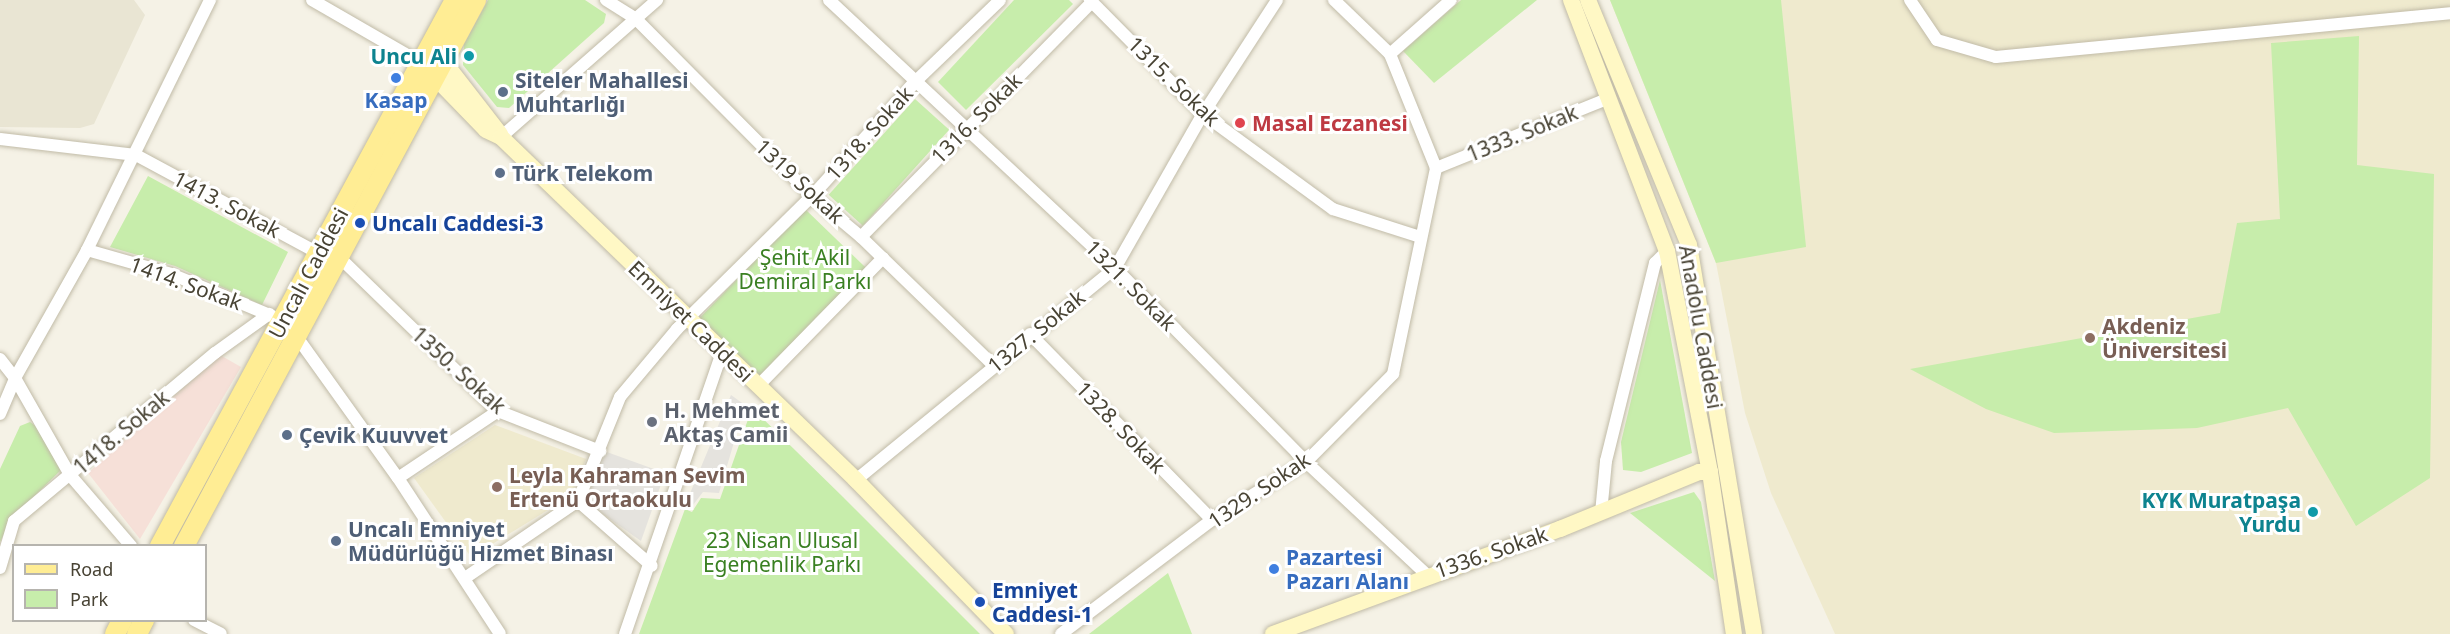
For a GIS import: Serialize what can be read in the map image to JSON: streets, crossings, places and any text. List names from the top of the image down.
{
  "streets": {
    "main road": [
      "Uncalı Caddesi",
      "Emniyet Caddesi",
      "Anadolu Caddesi",
      "1336. Sokak"
    ],
    "street": [
      "1315. Sokak",
      "1316. Sokak",
      "1318. Sokak",
      "1333. Sokak",
      "1319 Sokak",
      "1413. Sokak",
      "1414. Sokak",
      "1321. Sokak",
      "1327. Sokak",
      "1350. Sokak",
      "1328. Sokak",
      "1418. Sokak",
      "1329. Sokak"
    ]
  },
  "crossings": [
    ["1315. Sokak", "1316. Sokak"],
    ["1315. Sokak", "1327. Sokak"],
    ["1315. Sokak", "1329. Sokak"],
    ["1316. Sokak", "1319 Sokak"],
    ["1316. Sokak", "1321. Sokak"],
    ["1318. Sokak", "1319 Sokak"],
    ["1318. Sokak", "1321. Sokak"],
    ["1318. Sokak", "Emniyet Caddesi"],
    ["1318. Sokak", "1350. Sokak"],
    ["1333. Sokak", "Anadolu Caddesi"],
    ["1333. Sokak", "1329. Sokak"],
    ["1319 Sokak", "1327. Sokak"],
    ["1413. Sokak", "Uncalı Caddesi"],
    ["Uncalı Caddesi", "1414. Sokak"],
    ["Uncalı Caddesi", "Emniyet Caddesi"],
    ["Uncalı Caddesi", "1350. Sokak"],
    ["Uncalı Caddesi", "1418. Sokak"],
    ["1414. Sokak", "1418. Sokak"],
    ["1321. Sokak", "1327. Sokak"],
    ["1321. Sokak", "1329. Sokak"],
    ["1321. Sokak", "1336. Sokak"],
    ["Emniyet Caddesi", "1327. Sokak"],
    ["Anadolu Caddesi", "1336. Sokak"],
    ["1327. Sokak", "1328. Sokak"],
    ["1328. Sokak", "1329. Sokak"]
  ],
  "parks": ["Şehit Akil Demiral Parkı", "23 Nisan Ulusal Egemenlik Parkı"],
  "places": [
    "Uncu Ali",
    "Kasap",
    "Siteler Mahallesi Muhtarlığı",
    "Masal Eczanesi",
    "Türk Telekom",
    "Uncalı Caddesi-3",
    "Akdeniz Üniversitesi",
    "H. Mehmet Aktaş Camii",
    "Çevik Kuuvvet",
    "Leyla Kahraman Sevim Ertenü Ortaokulu",
    "KYK Muratpaşa Yurdu",
    "Uncalı Emniyet Müdürlüğü Hizmet Binası",
    "Pazartesi Pazarı Alanı",
    "Emniyet Caddesi-1"
  ],
  "legend": ["Road", "Park"]
}
